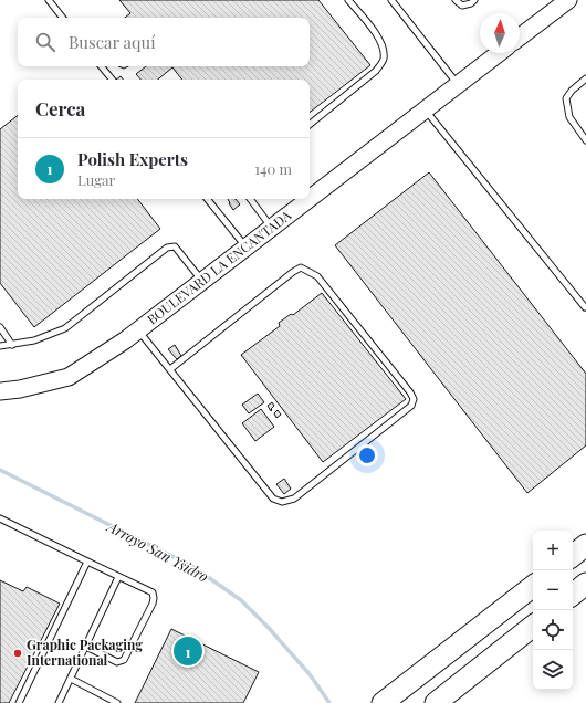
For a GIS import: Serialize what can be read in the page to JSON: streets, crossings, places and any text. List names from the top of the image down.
{
  "streets": {
    "main road": ["BOULEVARD LA ENCANTADA"]
  },
  "water": ["Arroyo San Ysidro"],
  "places": ["Graphic Packaging International"],
  "north": "top",
  "page": {
    "search": "Buscar aquí",
    "heading": "Cerca",
    "list": [
      {
        "mark": "1",
        "name": "Polish Experts",
        "note": "Lugar",
        "value": "140 m"
      }
    ],
    "map_buttons": ["+", "−"],
    "pins": "1"
  }
}
